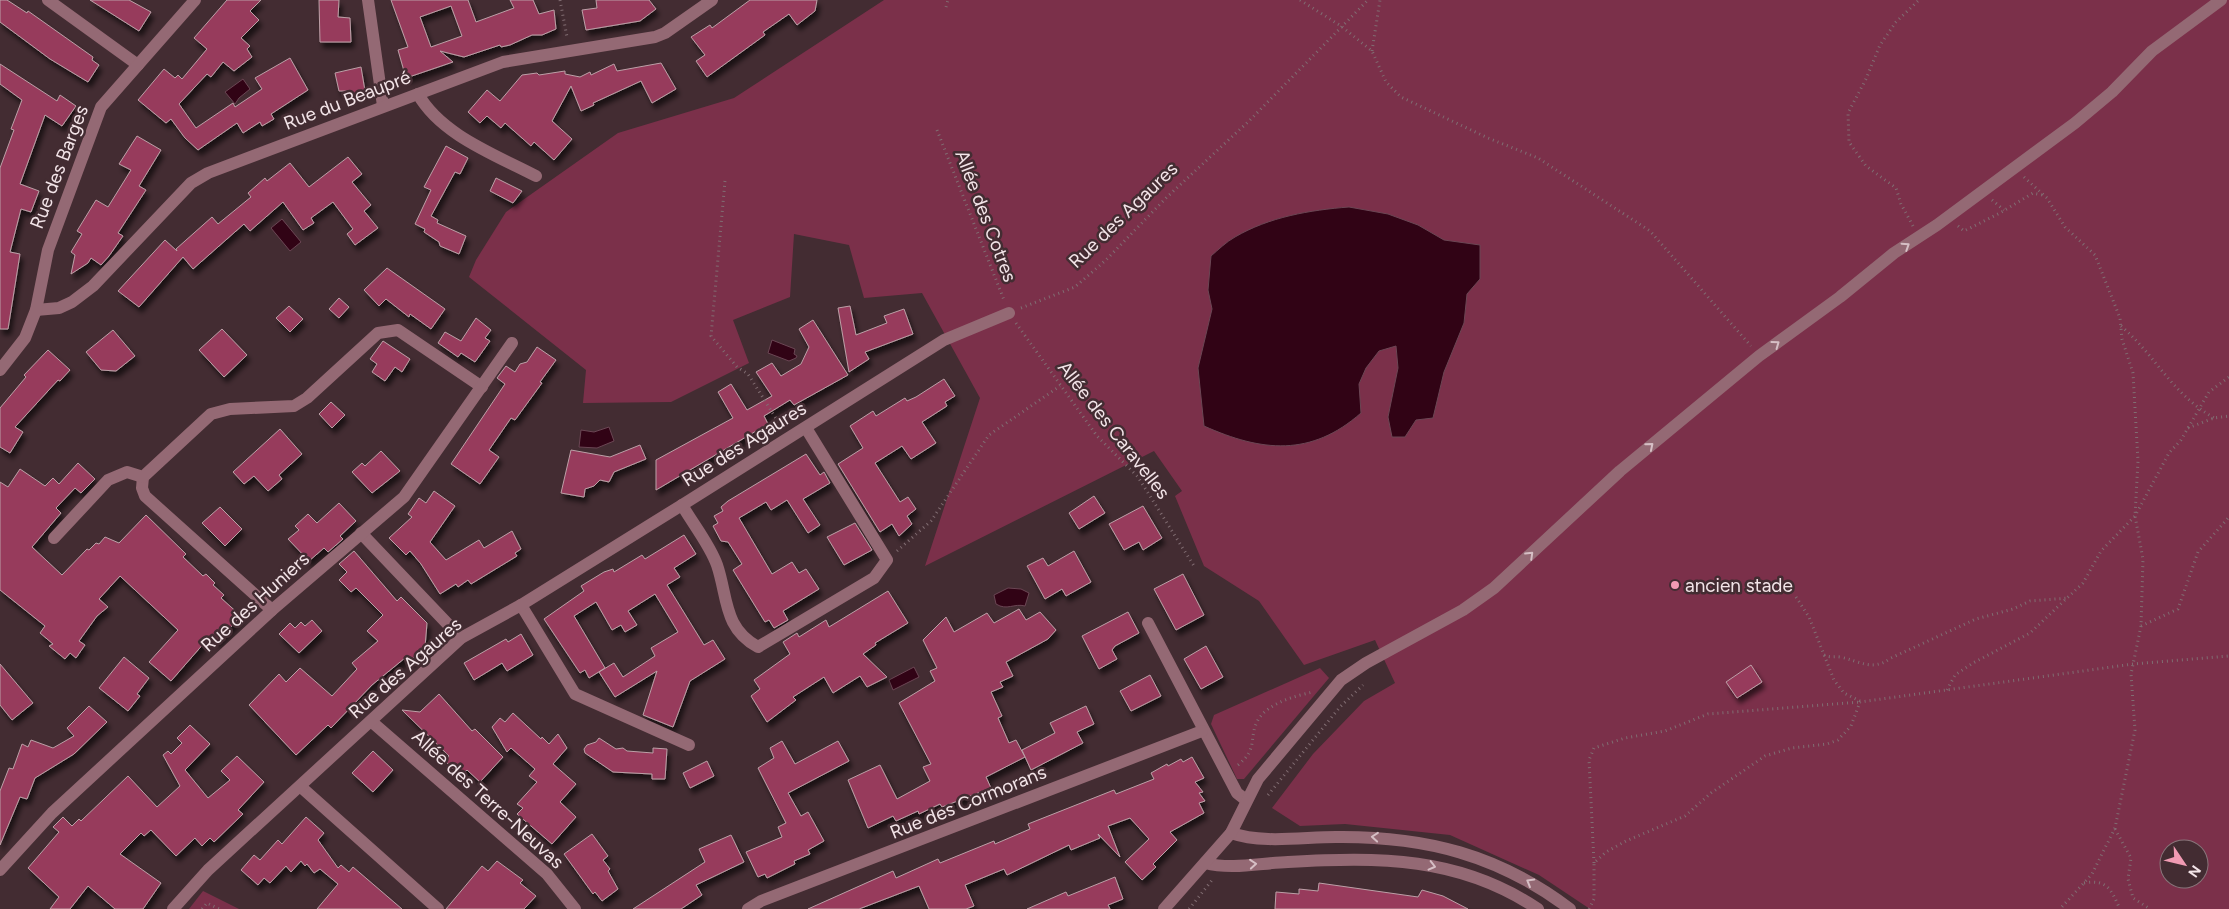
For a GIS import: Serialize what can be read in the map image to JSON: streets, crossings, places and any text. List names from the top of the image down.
{
  "streets": {
    "street": [
      "Rue du Beaupré",
      "Rue des Barges",
      "Rue des Agaures",
      "Rue des Huniers",
      "Allée des Terre-Neuvas",
      "Rue des Cormorans"
    ],
    "path": ["Allée des Cotres", "Allée des Caravelles"]
  },
  "crossings": [
    ["Rue du Beaupré", "Rue des Barges"],
    ["Rue des Agaures", "Allée des Cotres"],
    ["Rue des Agaures", "Allée des Caravelles"],
    ["Rue des Agaures", "Allée des Terre-Neuvas"],
    ["Allée des Cotres", "Allée des Caravelles"]
  ],
  "places": ["ancien stade"],
  "north": "bottom right"
}
